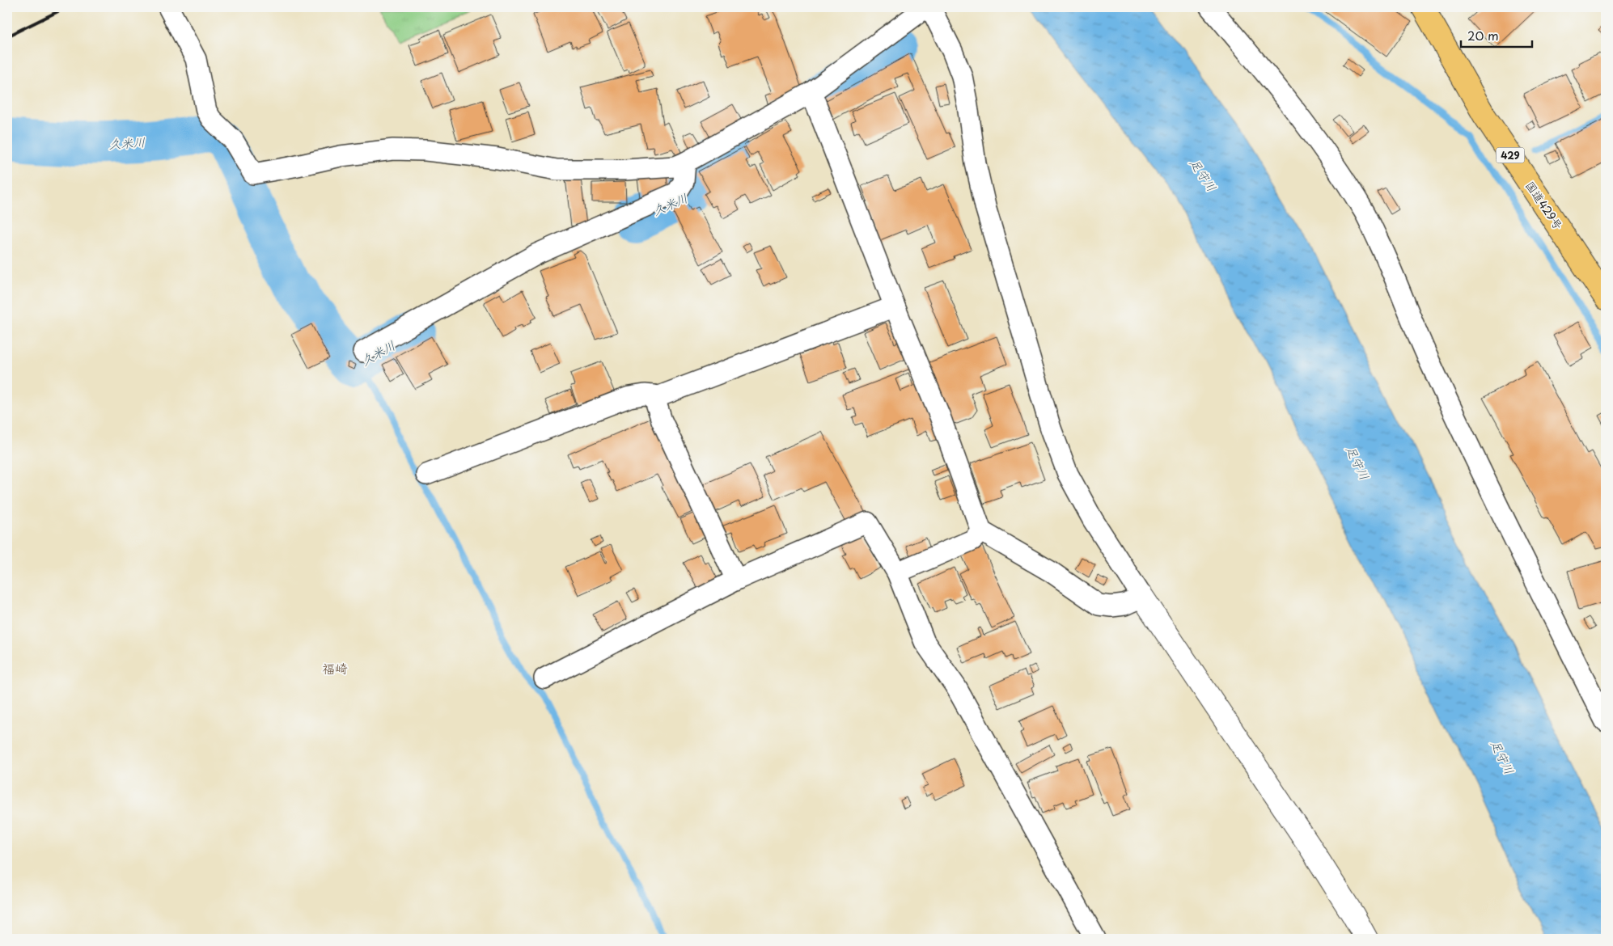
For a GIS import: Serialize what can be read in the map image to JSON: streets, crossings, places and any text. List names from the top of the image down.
{
  "streets": {
    "highway": ["429", "国道429号"]
  },
  "districts": ["福崎"],
  "water": ["久米川", "足守川"],
  "scale_bar": "20 m"
}
